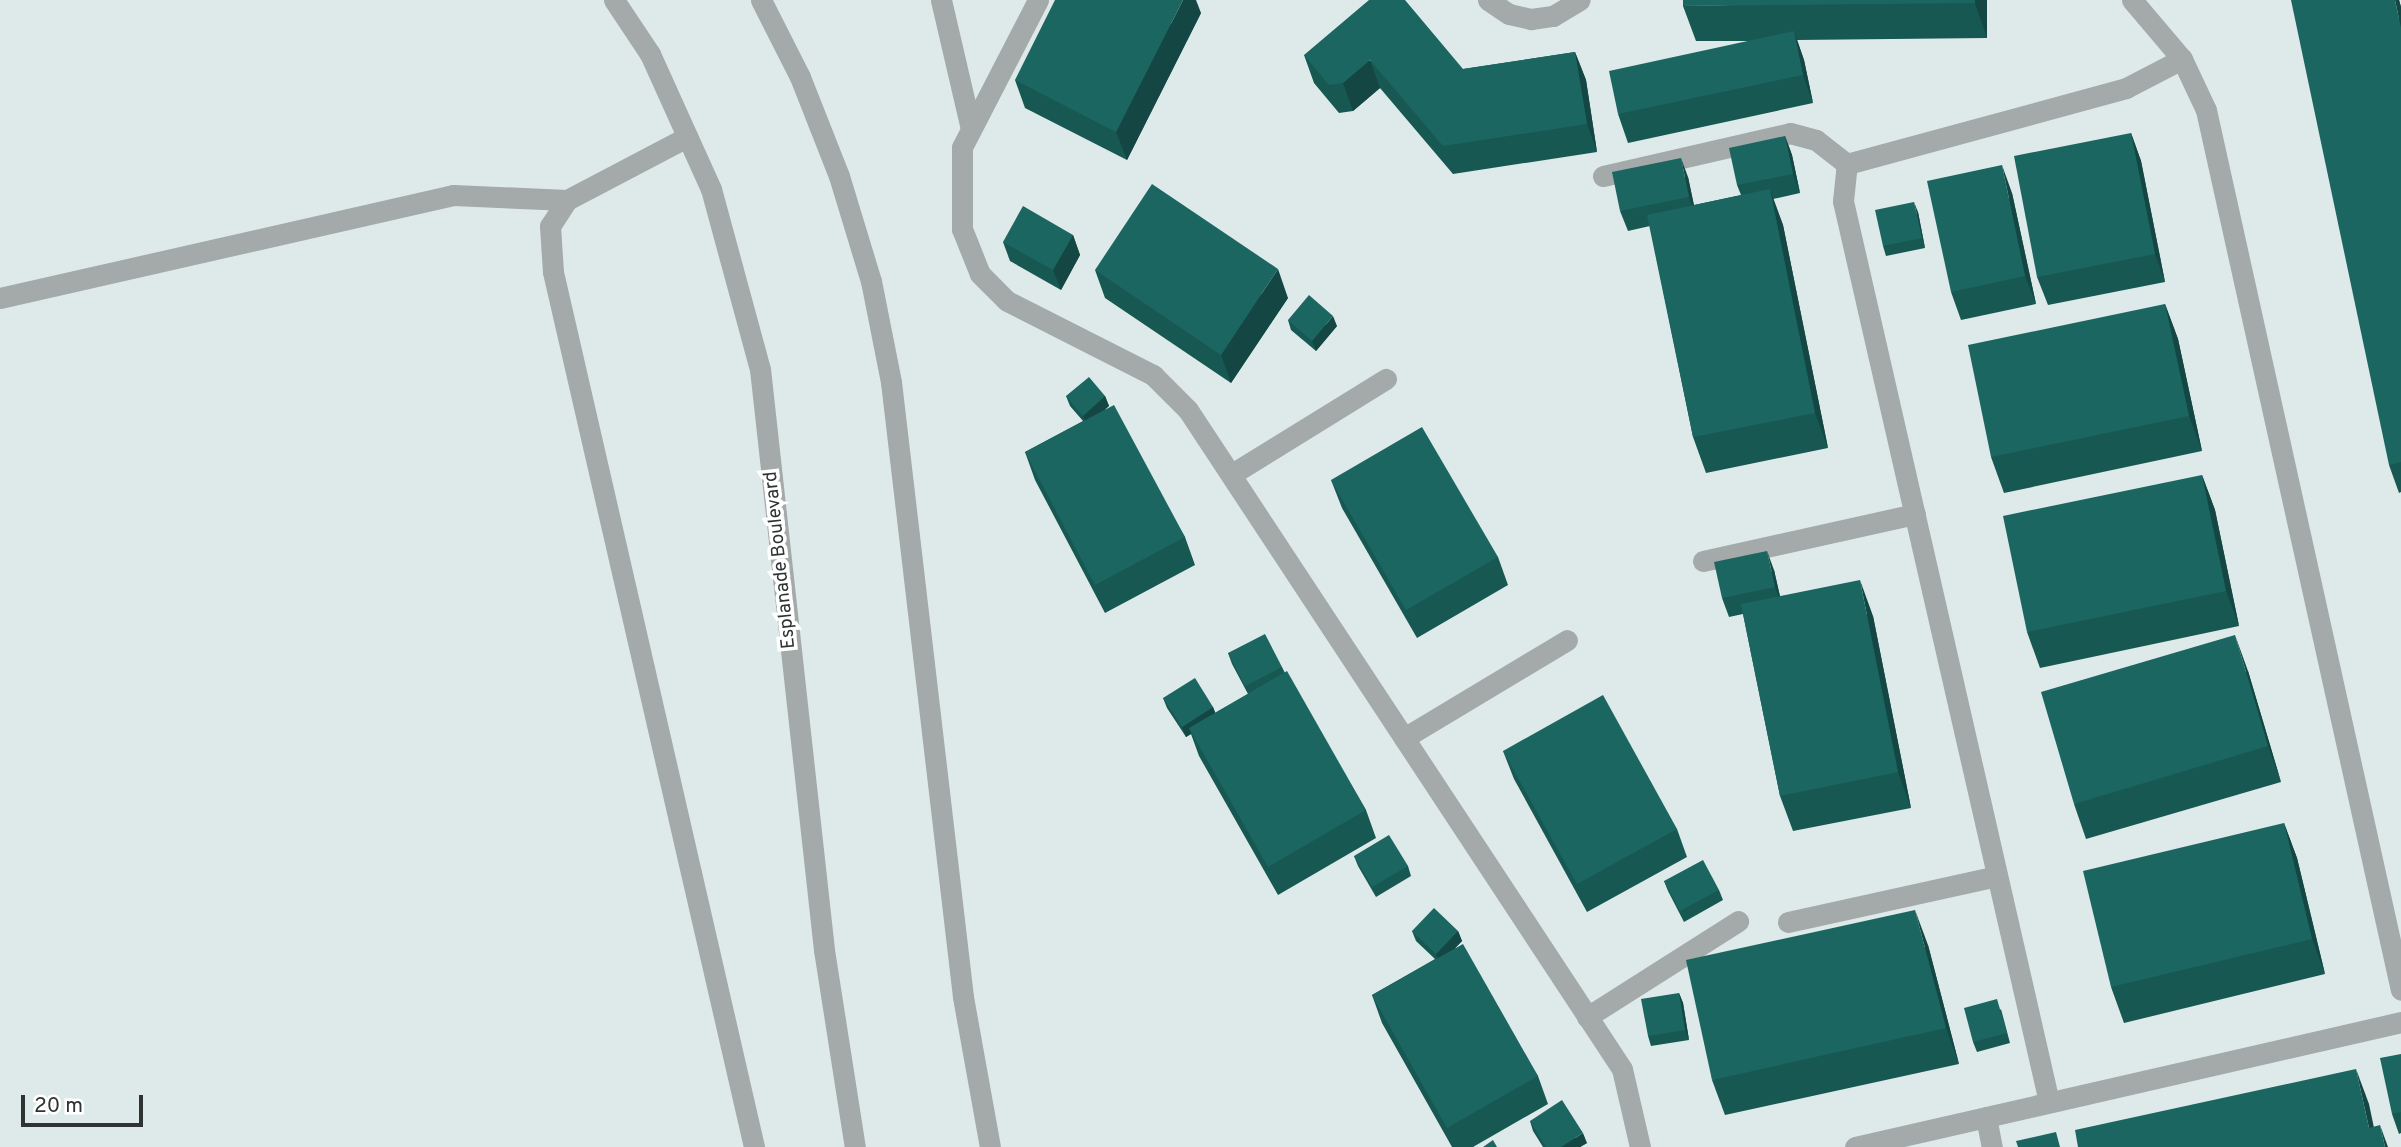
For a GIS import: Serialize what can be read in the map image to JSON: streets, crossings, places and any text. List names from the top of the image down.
{
  "streets": {
    "street": ["Esplanade Boulevard"]
  },
  "scale_bar": "20 m"
}
